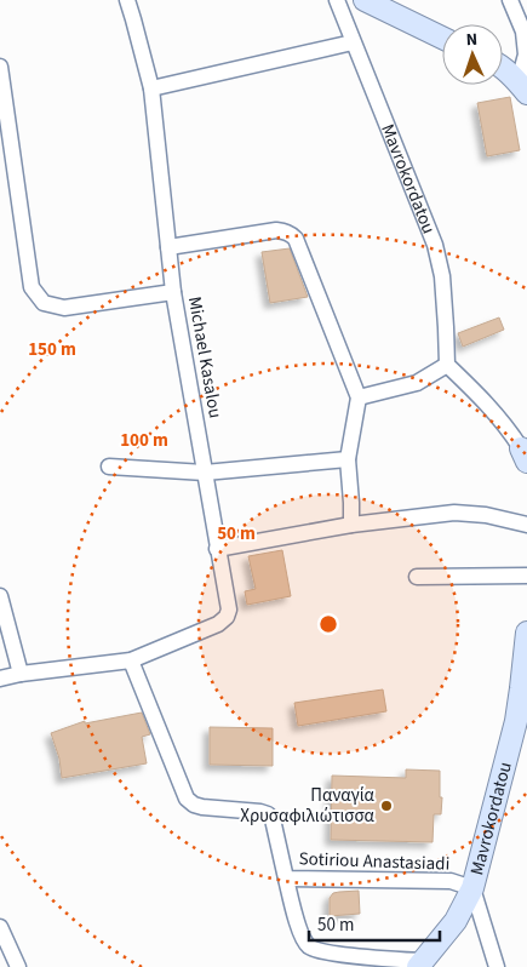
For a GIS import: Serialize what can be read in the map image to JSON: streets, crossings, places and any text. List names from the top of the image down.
{
  "streets": {
    "street": ["Mavrokordatou", "Michael Kasalou", "Sotiriou Anastasiadi"]
  },
  "crossings": [
    ["Mavrokordatou", "Sotiriou Anastasiadi"],
    ["Michael Kasalou", "Sotiriou Anastasiadi"]
  ],
  "places": ["Παναγία Χρυσαφιλιώτισσα"],
  "scale_bar": "50 m",
  "north": "top",
  "rings": ["150 m", "100 m", "50 m"]
}
